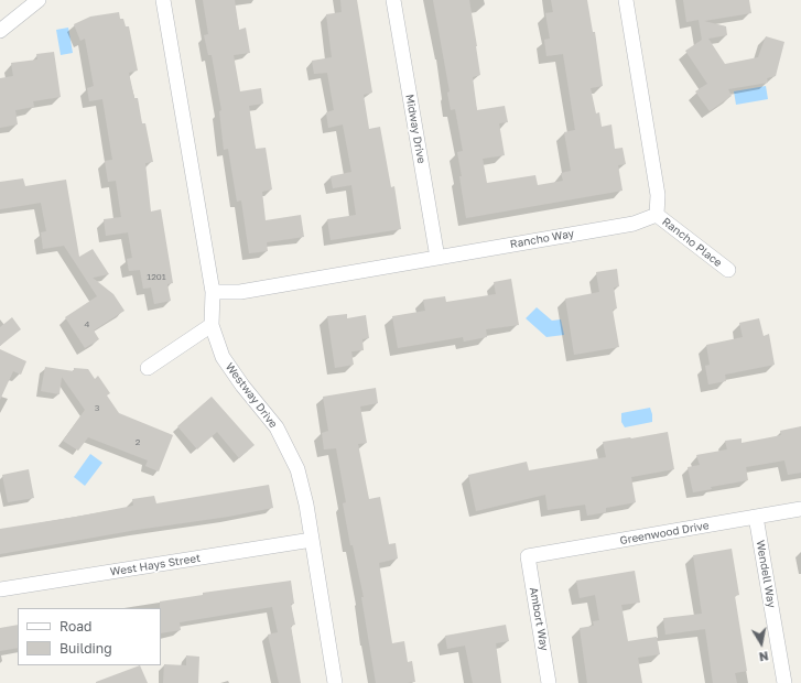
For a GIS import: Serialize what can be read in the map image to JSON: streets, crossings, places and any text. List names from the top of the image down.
{
  "streets": {
    "street": [
      "Midway Drive",
      "Rancho Way",
      "Rancho Place",
      "Westway Drive",
      "Greenwood Drive",
      "West Hays Street",
      "Wendell Way",
      "Ambort Way"
    ]
  },
  "crossings": [
    ["Midway Drive", "Rancho Way"],
    ["Rancho Way", "Rancho Place"],
    ["Rancho Way", "Westway Drive"],
    ["Westway Drive", "West Hays Street"],
    ["Greenwood Drive", "Wendell Way"],
    ["Greenwood Drive", "Ambort Way"]
  ],
  "house_numbers": [
    "1201",
    "4",
    "3",
    "2"
  ],
  "legend": ["Road", "Building"],
  "north": "bottom"
}
